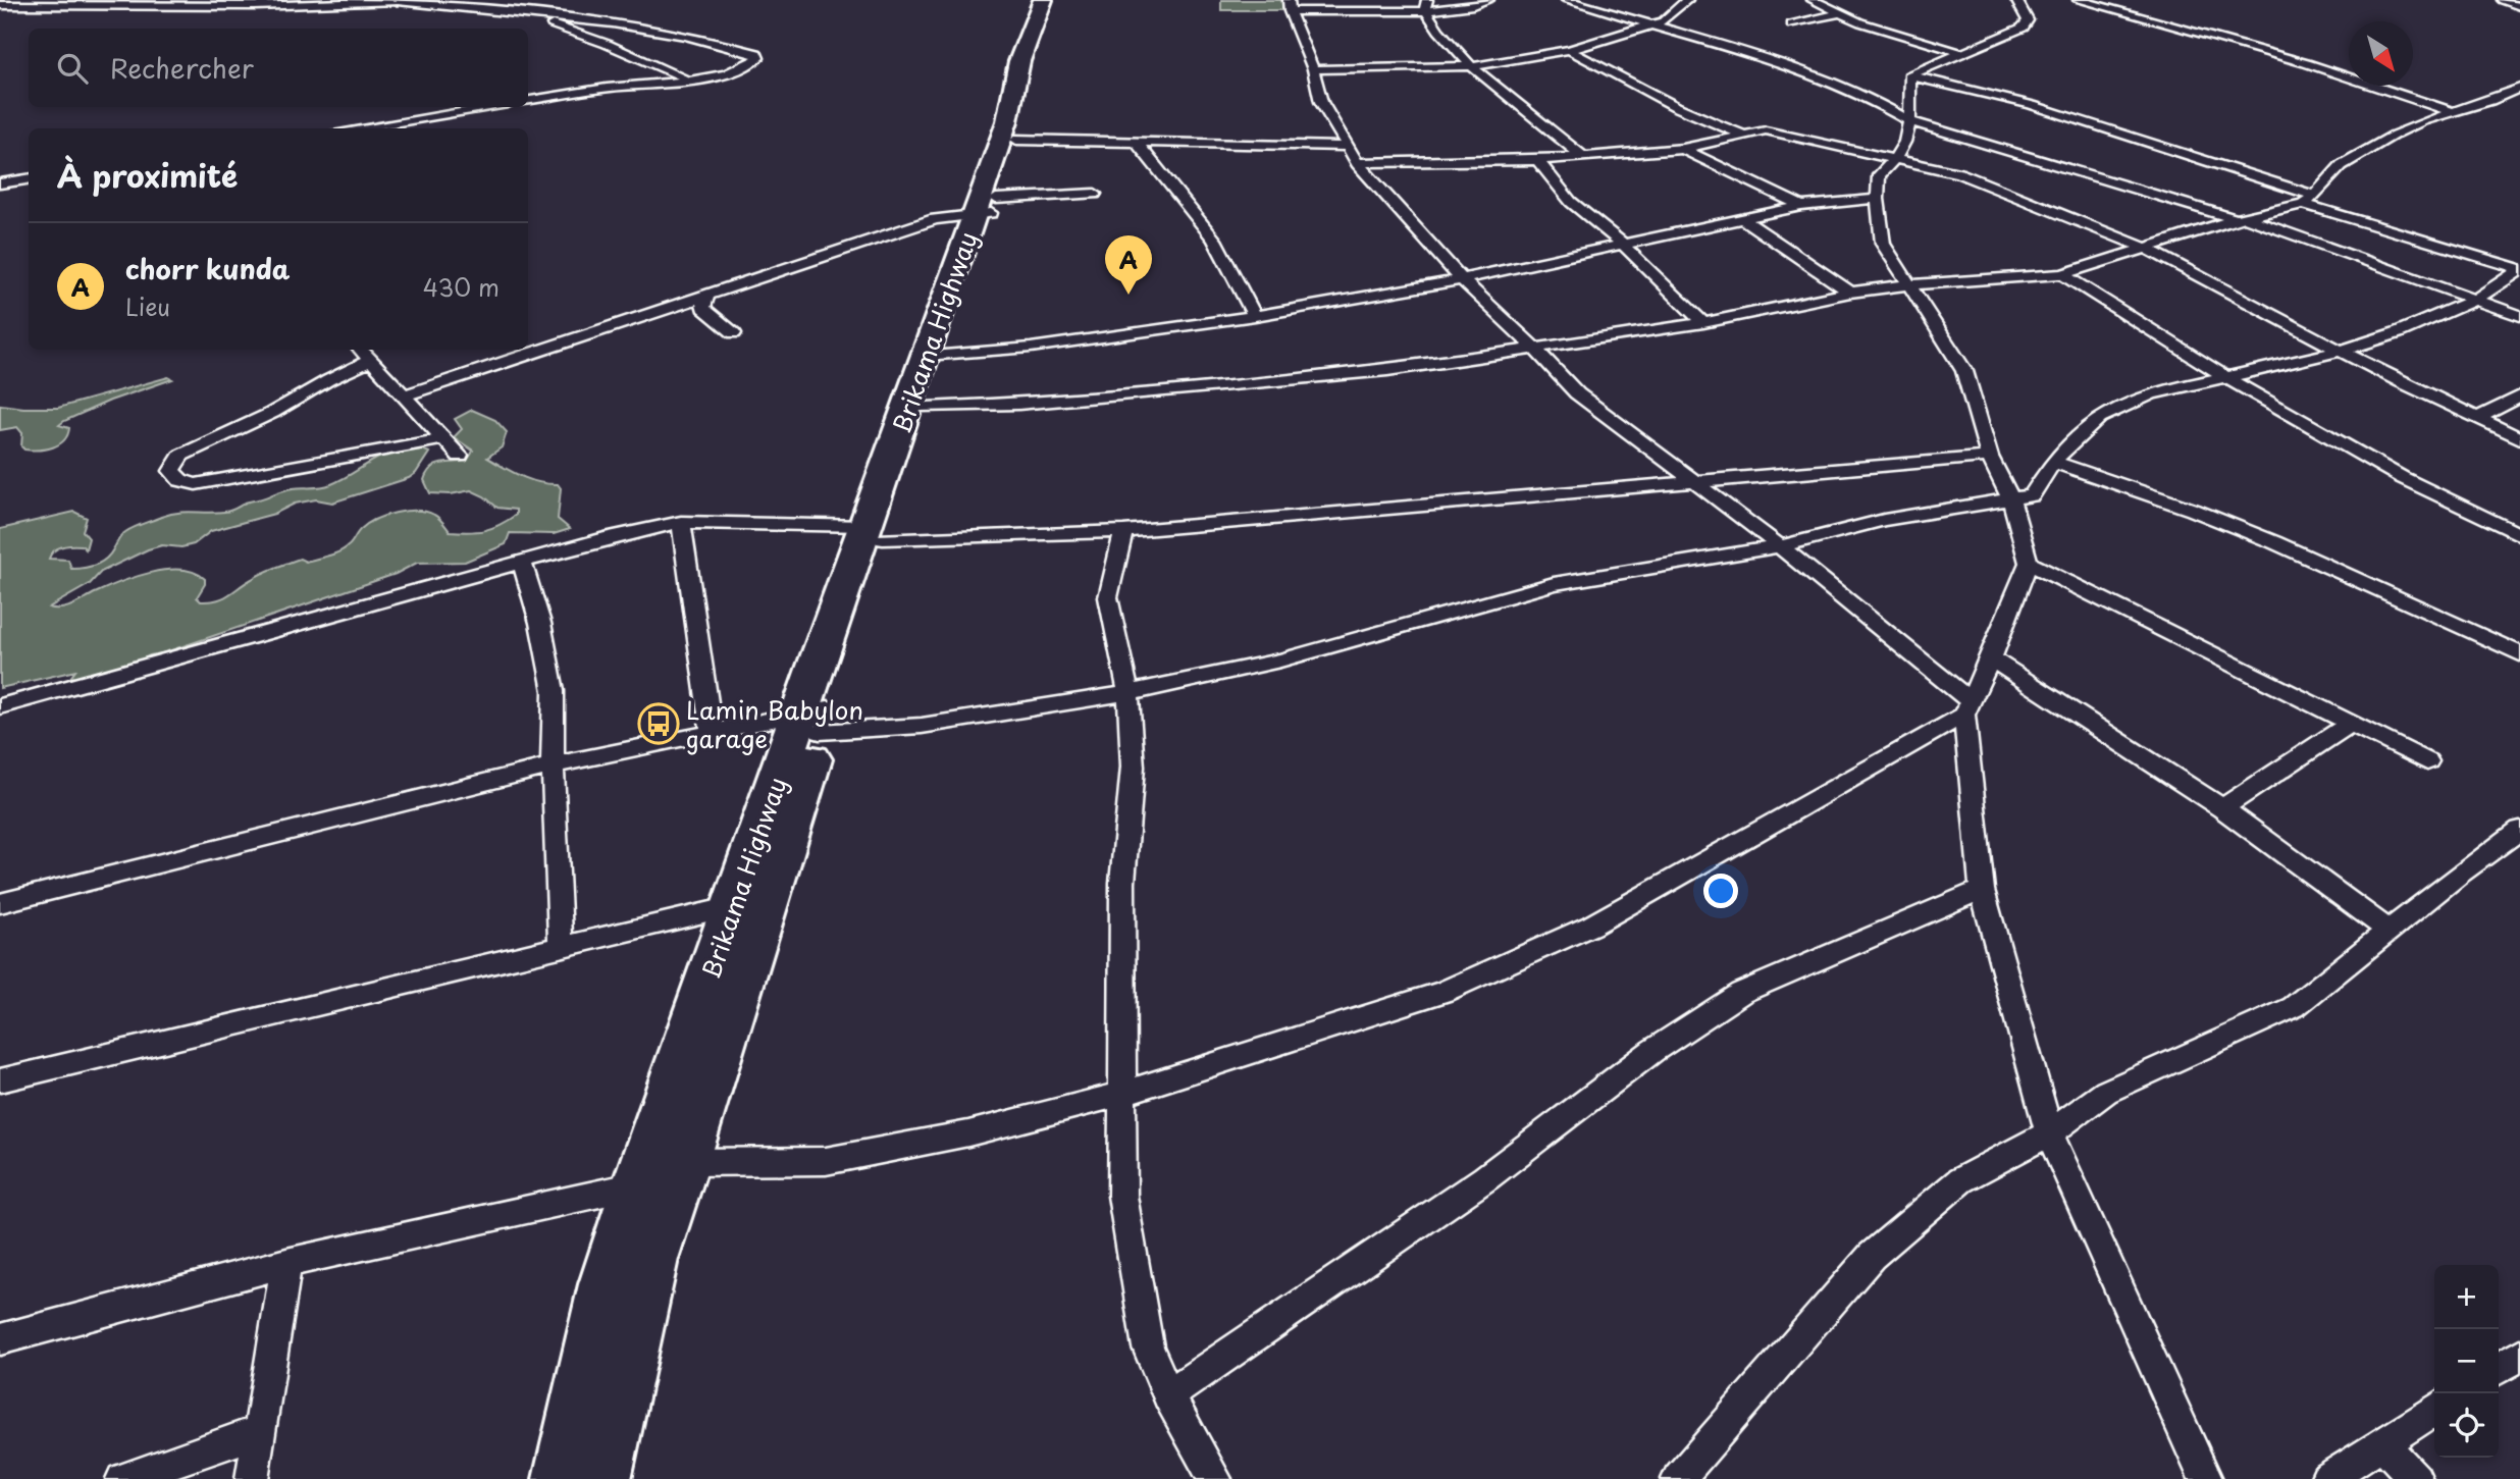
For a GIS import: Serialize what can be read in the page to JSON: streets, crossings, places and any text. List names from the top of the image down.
{
  "streets": {
    "highway": ["Brikama Highway"]
  },
  "places": {
    "bus stop": ["Lamin Babylon garage"]
  },
  "north": "bottom right",
  "page": {
    "search": "Rechercher",
    "heading": "À proximité",
    "list": [
      {
        "mark": "A",
        "name": "chorr kunda",
        "note": "Lieu",
        "value": "430 m"
      }
    ],
    "pins": "A",
    "map_buttons": ["+", "−"]
  }
}
